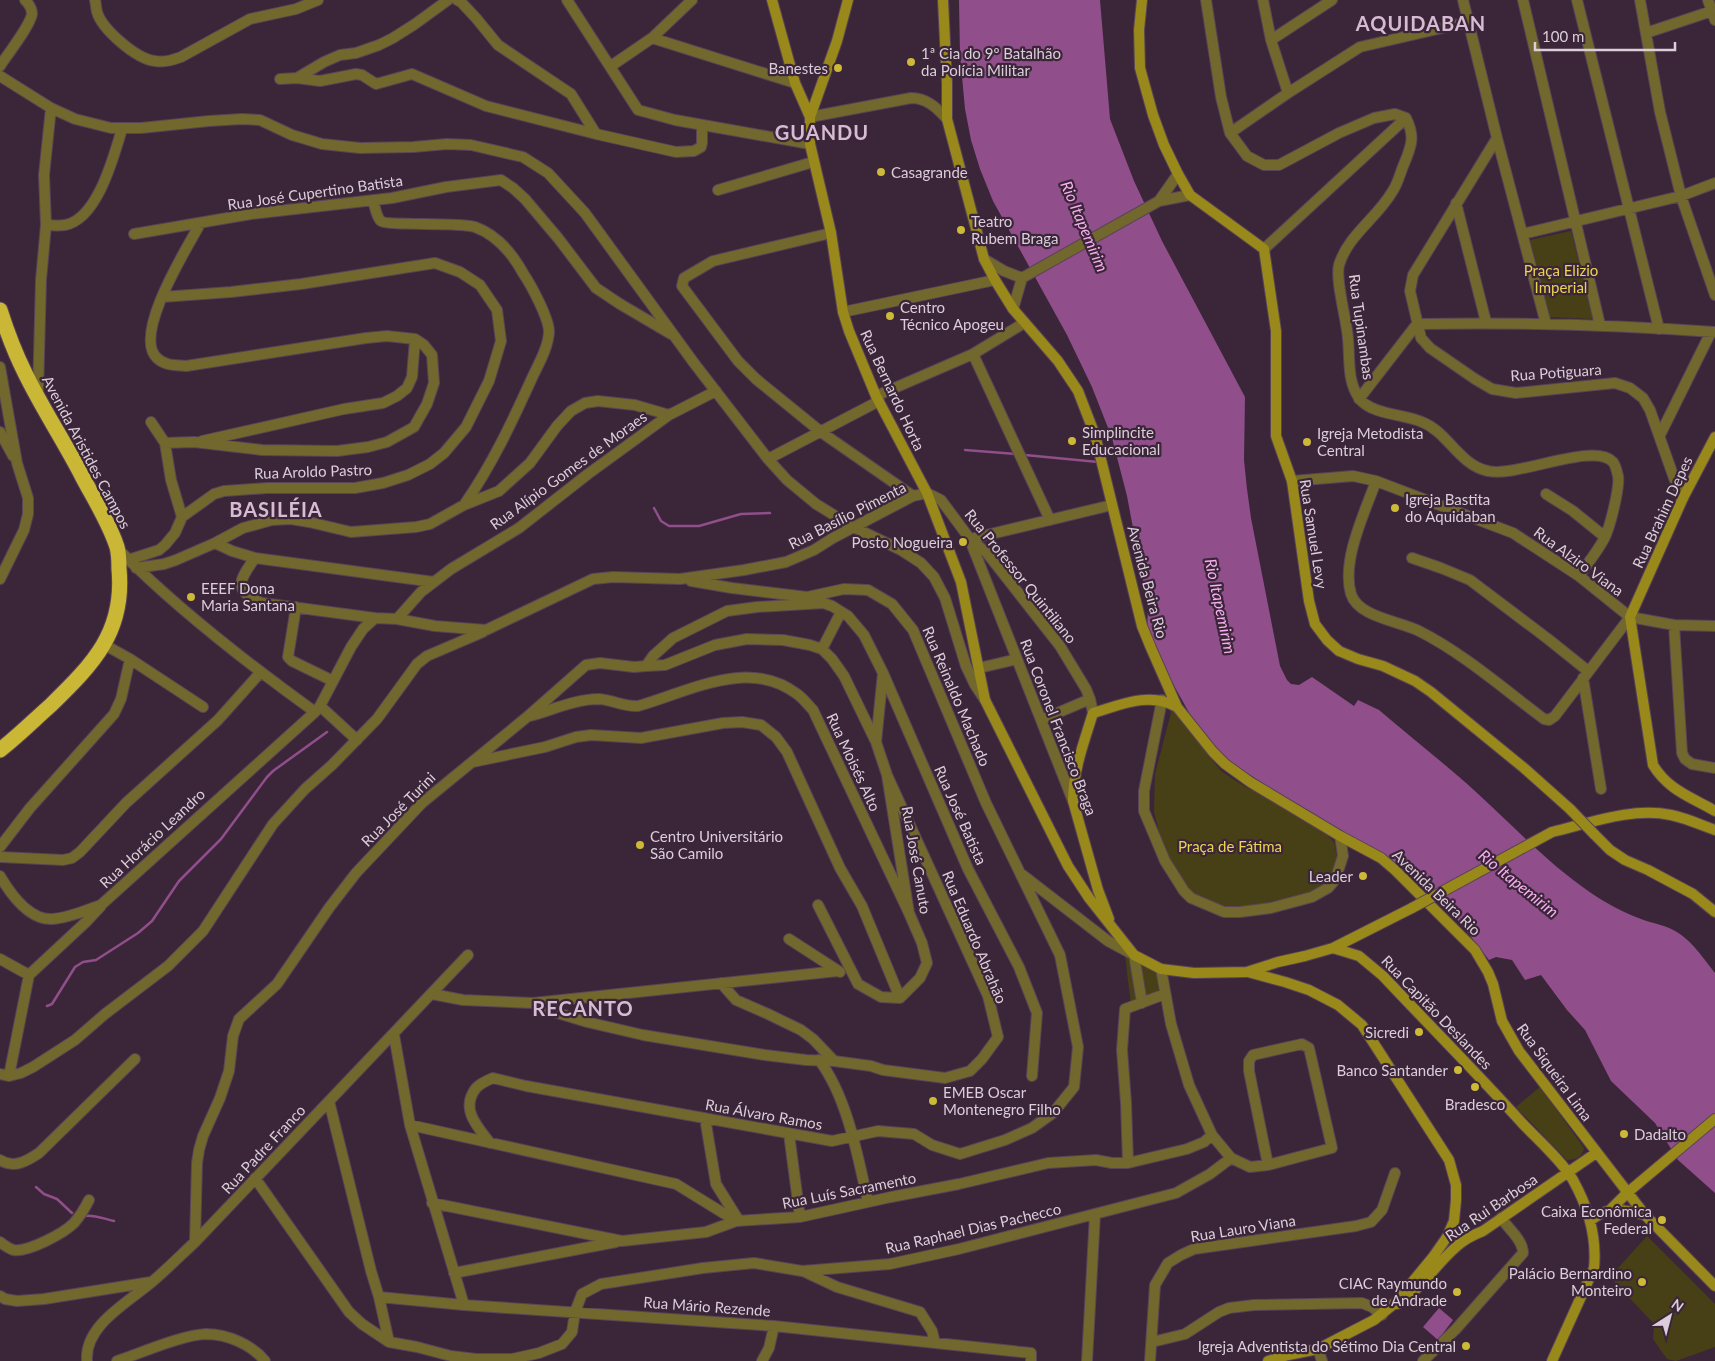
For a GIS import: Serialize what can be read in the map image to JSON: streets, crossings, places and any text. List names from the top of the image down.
{
  "streets": {
    "highway": ["Avenida Aristides Campos"],
    "main road": [
      "Rua Bernardo Horta",
      "Rua Brahim Depes",
      "Rua Samuel Levy",
      "Rua Alziro Viana",
      "Avenida Beira Rio",
      "Rua Coronel Francisco Braga",
      "Rua Capitão Deslandes",
      "Rua Siqueira Lima",
      "Rua Rui Barbosa"
    ],
    "street": [
      "Rua José Cupertino Batista",
      "Rua Tupinambas",
      "Rua Potiguara",
      "Rua Alípio Gomes de Moraes",
      "Rua Aroldo Pastro",
      "Rua Basílio Pimenta",
      "Rua Professor Quintiliano",
      "Rua Reinaldo Machado",
      "Rua Moisés Alto",
      "Rua José Turini",
      "Rua José Batista",
      "Rua Horácio Leandro",
      "Rua José Canuto",
      "Rua Eduardo Abrahão",
      "Rua Álvaro Ramos",
      "Rua Padre Franco",
      "Rua Luís Sacramento",
      "Rua Raphael Dias Pachecco",
      "Rua Lauro Viana",
      "Rua Mário Rezende"
    ]
  },
  "crossings": [
    ["Rua Tupinambas", "Rua Alziro Viana"],
    ["Rua Potiguara", "Rua Brahim Depes"],
    ["Rua Bernardo Horta", "Rua Basílio Pimenta"],
    ["Rua Bernardo Horta", "Rua Professor Quintiliano"],
    ["Rua Bernardo Horta", "Rua Reinaldo Machado"],
    ["Rua Bernardo Horta", "Rua Coronel Francisco Braga"],
    ["Rua Alípio Gomes de Moraes", "Rua Basílio Pimenta"],
    ["Rua Brahim Depes", "Rua Alziro Viana"],
    ["Rua Basílio Pimenta", "Rua Professor Quintiliano"],
    ["Rua Basílio Pimenta", "Rua Reinaldo Machado"],
    ["Rua Samuel Levy", "Rua Alziro Viana"],
    ["Rua Professor Quintiliano", "Rua Coronel Francisco Braga"],
    ["Avenida Beira Rio", "Rua Siqueira Lima"],
    ["Rua Reinaldo Machado", "Rua José Batista"],
    ["Rua Reinaldo Machado", "Rua Álvaro Ramos"],
    ["Rua Moisés Alto", "Rua José Turini"],
    ["Rua Moisés Alto", "Rua José Canuto"],
    ["Rua José Turini", "Rua Padre Franco"],
    ["Rua José Batista", "Rua José Canuto"],
    ["Rua José Canuto", "Rua Eduardo Abrahão"],
    ["Rua Capitão Deslandes", "Rua Rui Barbosa"],
    ["Rua Siqueira Lima", "Rua Rui Barbosa"],
    ["Rua Raphael Dias Pachecco", "Rua Mário Rezende"]
  ],
  "districts": [
    "AQUIDABAN",
    "GUANDU",
    "BASILÉIA",
    "RECANTO"
  ],
  "water": ["Rio Itapemirim"],
  "parks": ["Praça Elizio Imperial", "Praça de Fátima"],
  "places": [
    "1ª Cia do 9º Batalhão da Polícia Militar",
    "Banestes",
    "Casagrande",
    "Teatro Rubem Braga",
    "Centro Técnico Apogeu",
    "Simplincite Educacional",
    "Igreja Metodista Central",
    "Igreja Bastita do Aquidaban",
    "Posto Nogueira",
    "EEEF Dona Maria Santana",
    "Centro Universitário São Camilo",
    "Leader",
    "Sicredi",
    "Banco Santander",
    "Bradesco",
    "EMEB Oscar Montenegro Filho",
    "Dadalto",
    "Caixa Econômica Federal",
    "Palácio Bernardino Monteiro",
    "CIAC Raymundo de Andrade",
    "Igreja Adventista do Sétimo Dia Central"
  ],
  "scale_bar": "100 m",
  "north": "top right"
}
